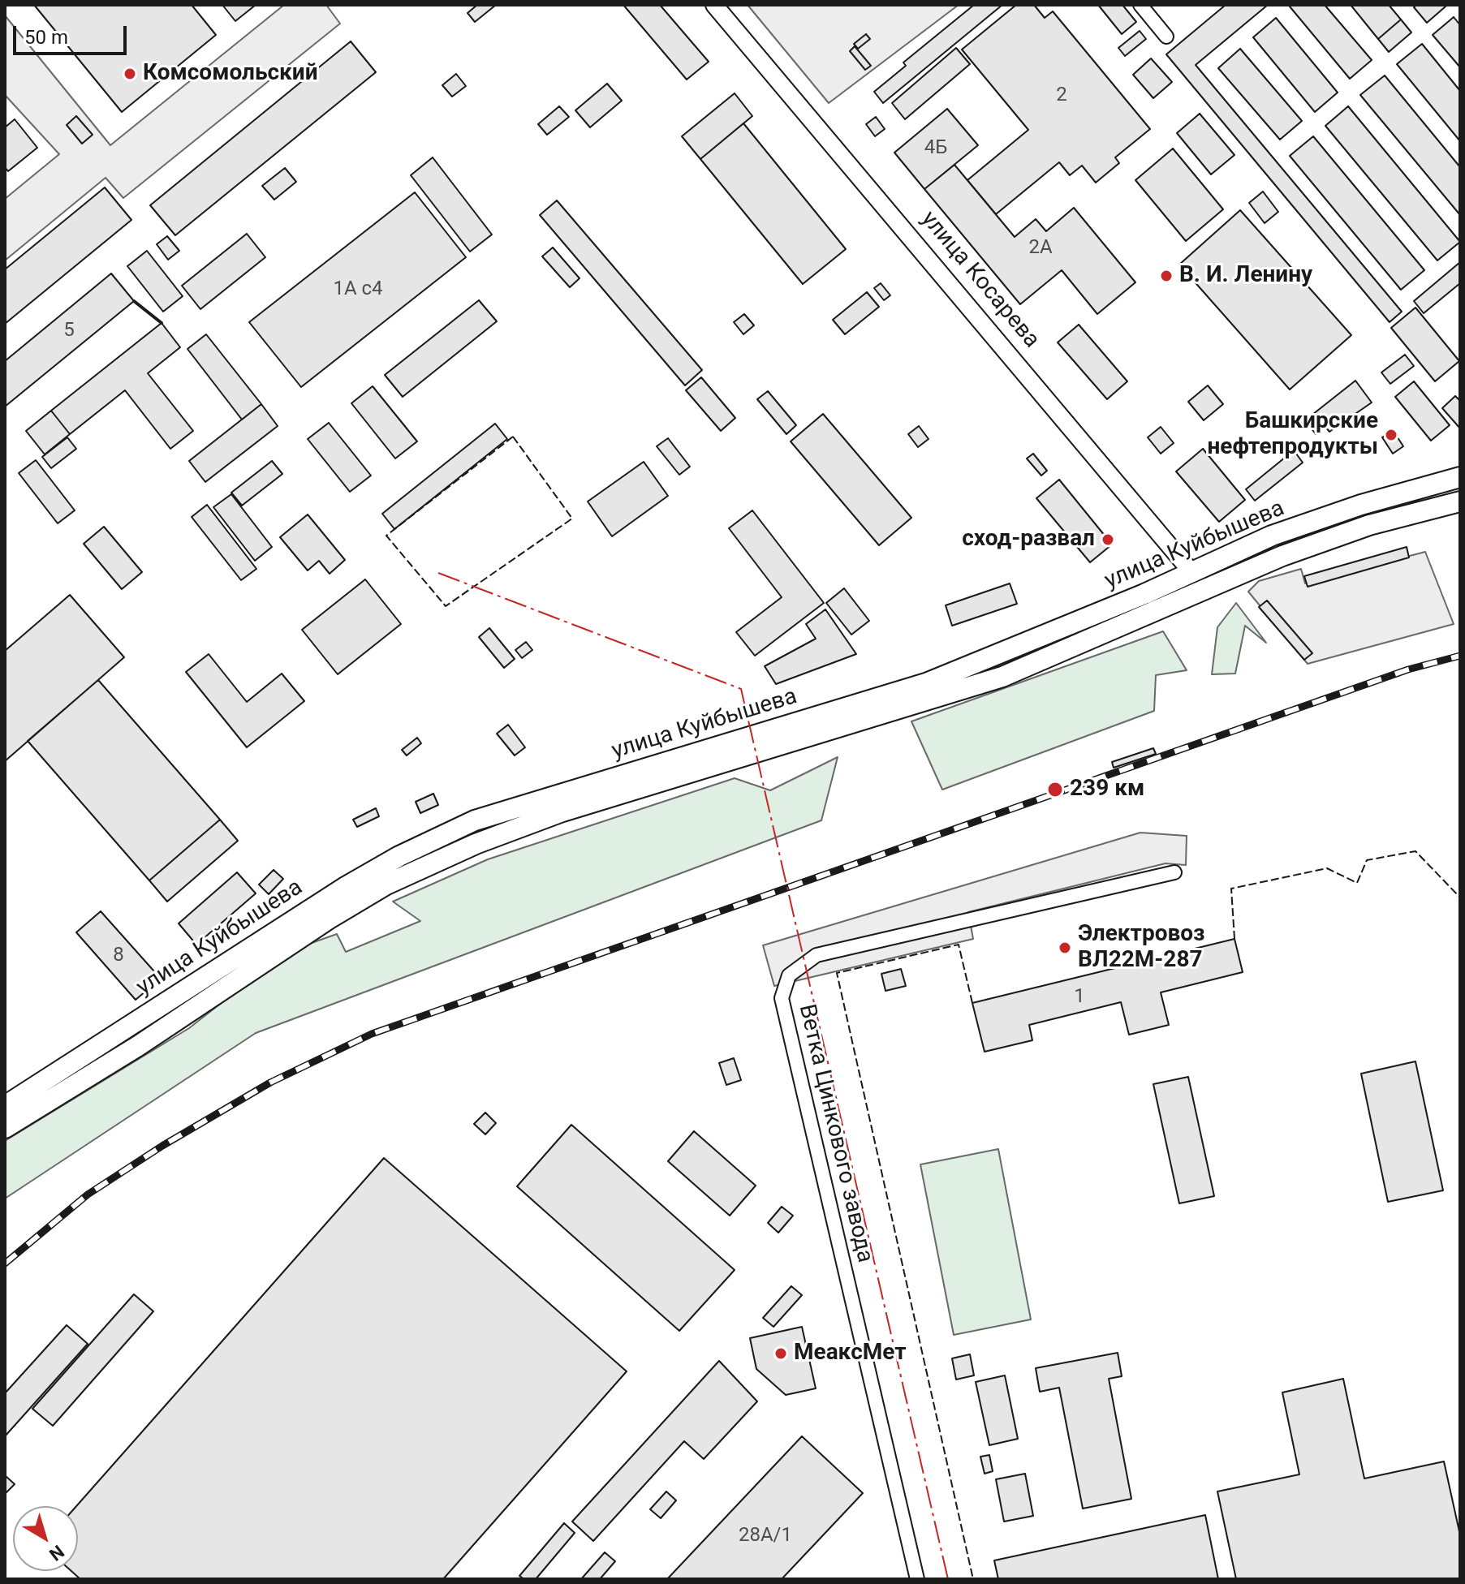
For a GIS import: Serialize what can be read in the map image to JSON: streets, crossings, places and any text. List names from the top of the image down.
{
  "streets": {
    "main road": ["улица Косарева", "улица Куйбышева"],
    "street": ["Ветка Цинкового завода"]
  },
  "crossings": [
    ["улица Косарева", "улица Куйбышева"]
  ],
  "places": [
    "Комсомольский",
    "В. И. Ленину",
    "Башкирские нефтепродукты",
    "сход-развал",
    "239 км",
    "Электровоз ВЛ22М-287",
    "МеаксМет"
  ],
  "house_numbers": [
    "2",
    "4Б",
    "2А",
    "1А с4",
    "5",
    "8",
    "1",
    "28А/1"
  ],
  "scale_bar": "50 m",
  "north": "bottom right"
}
